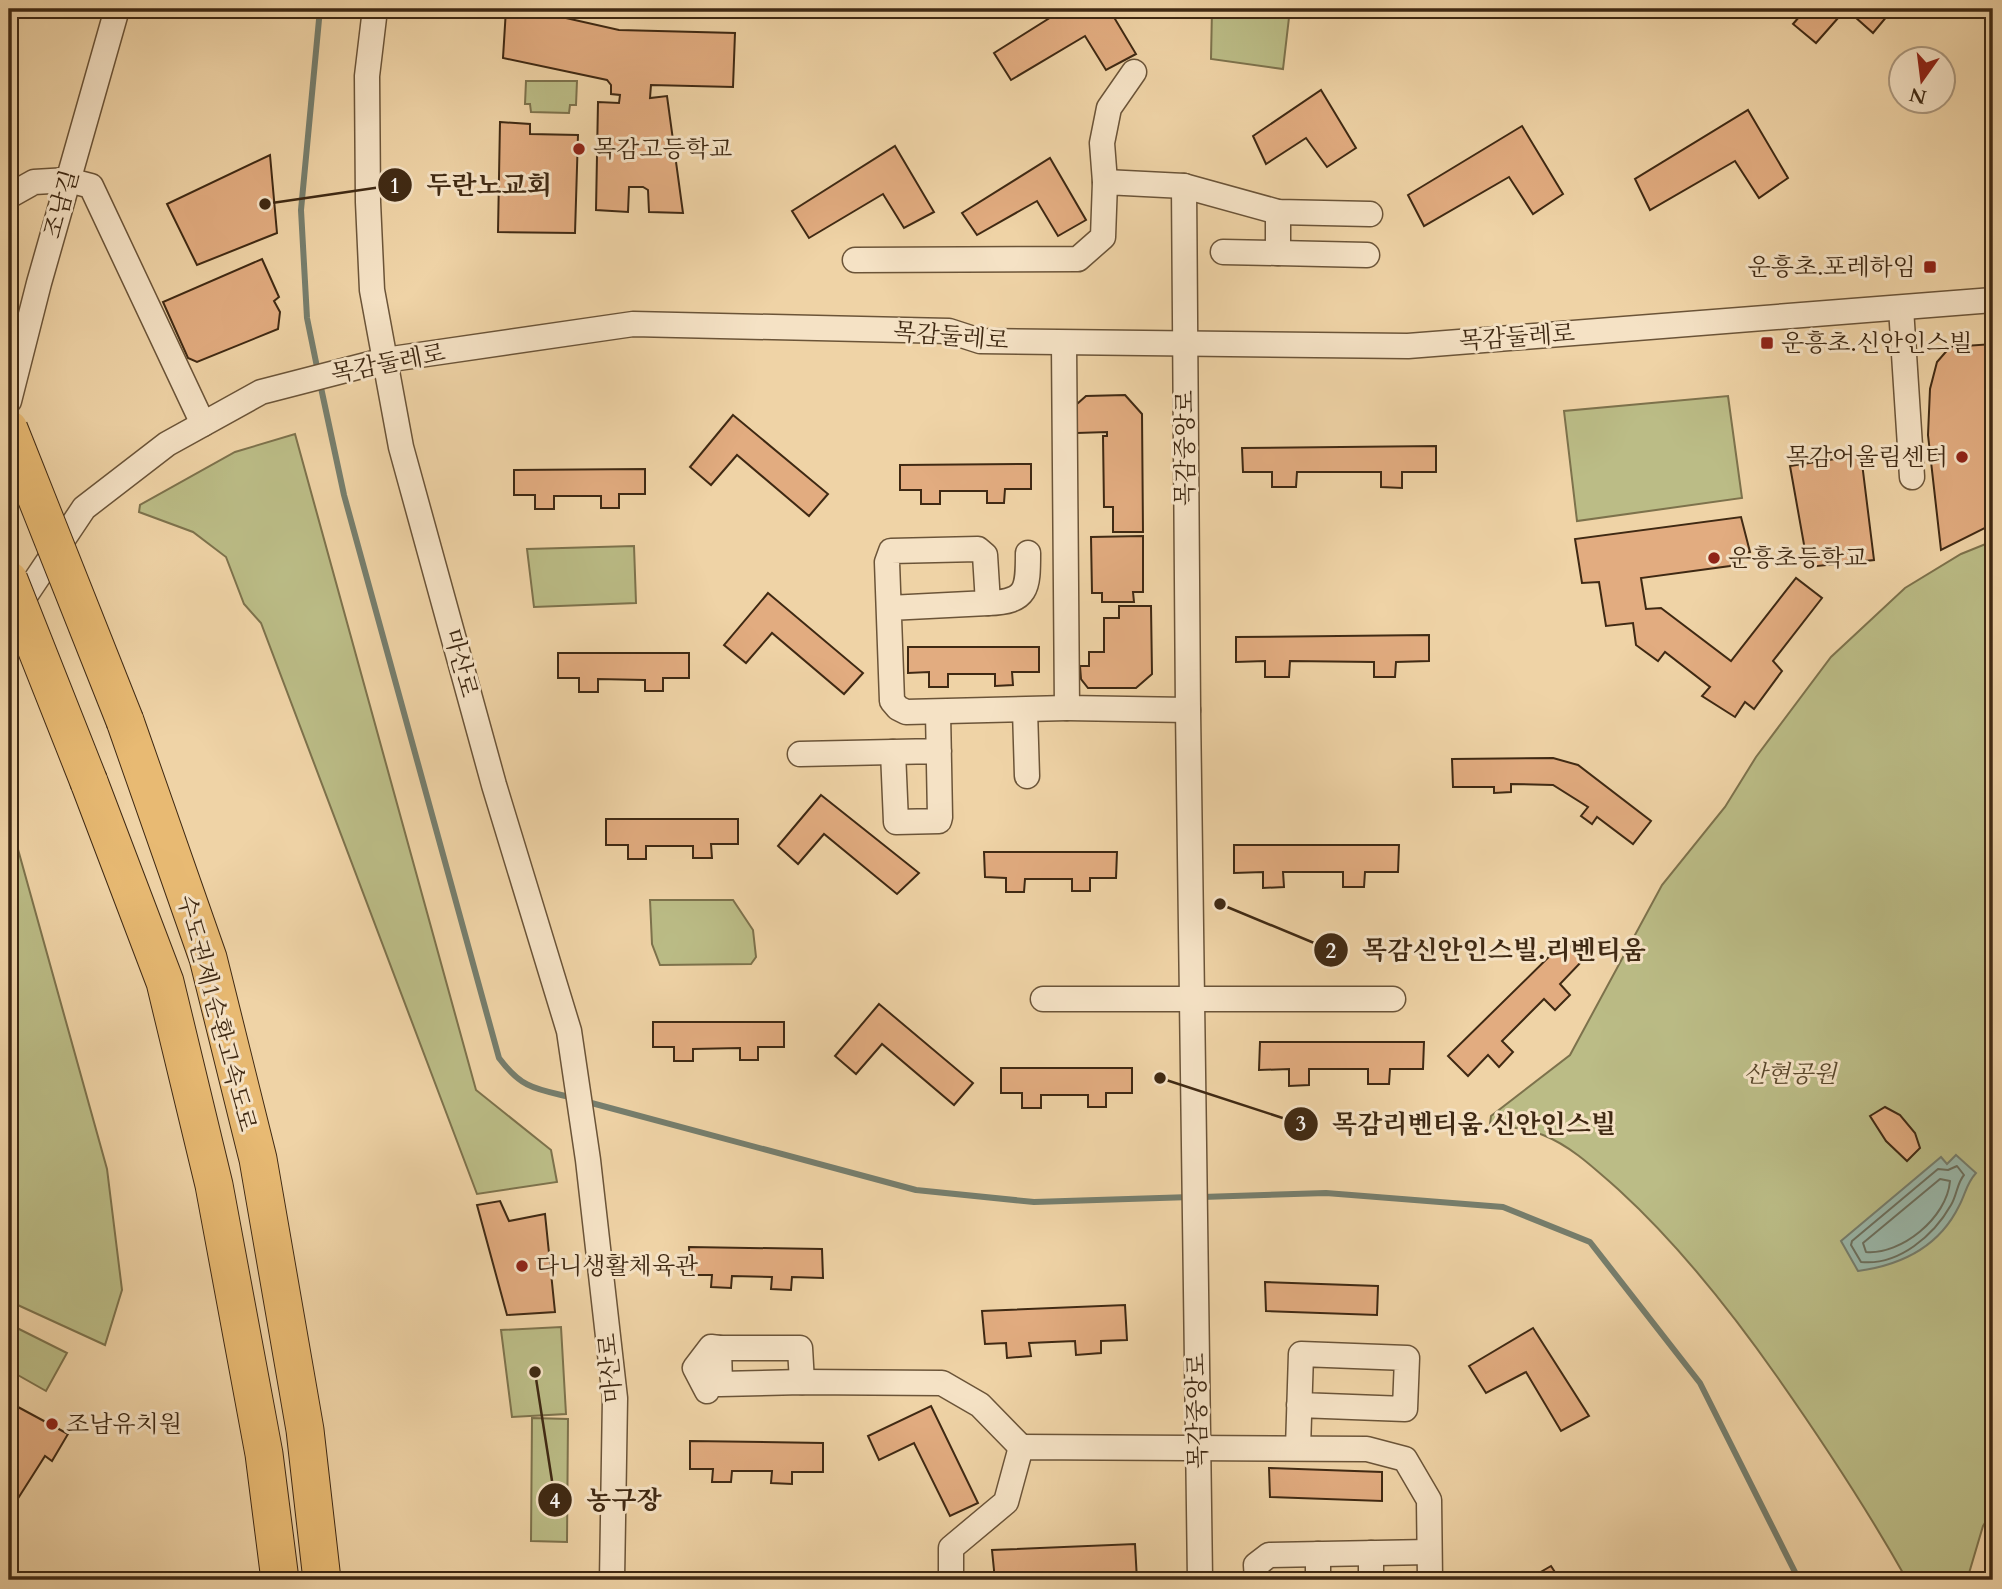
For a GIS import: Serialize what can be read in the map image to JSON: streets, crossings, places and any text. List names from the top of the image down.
{
  "streets": {
    "highway": ["수도권제1순환고속도로"],
    "street": [
      "조남길",
      "목감둘레로",
      "목감중앙로",
      "마산로"
    ]
  },
  "crossings": [
    ["목감둘레로", "목감중앙로"],
    ["목감둘레로", "마산로"]
  ],
  "parks": ["산현공원"],
  "places": {
    "other": [
      "목감고등학교",
      "두란노교회",
      "목감어울림센터",
      "운흥초등학교",
      "목감신안인스빌.리벤티움",
      "목감리벤티움.신안인스빌",
      "다니생활체육관",
      "농구장",
      "조남유치원"
    ],
    "transit": ["운흥초.포레하임", "운흥초.신안인스빌"]
  },
  "north": "bottom"
}
